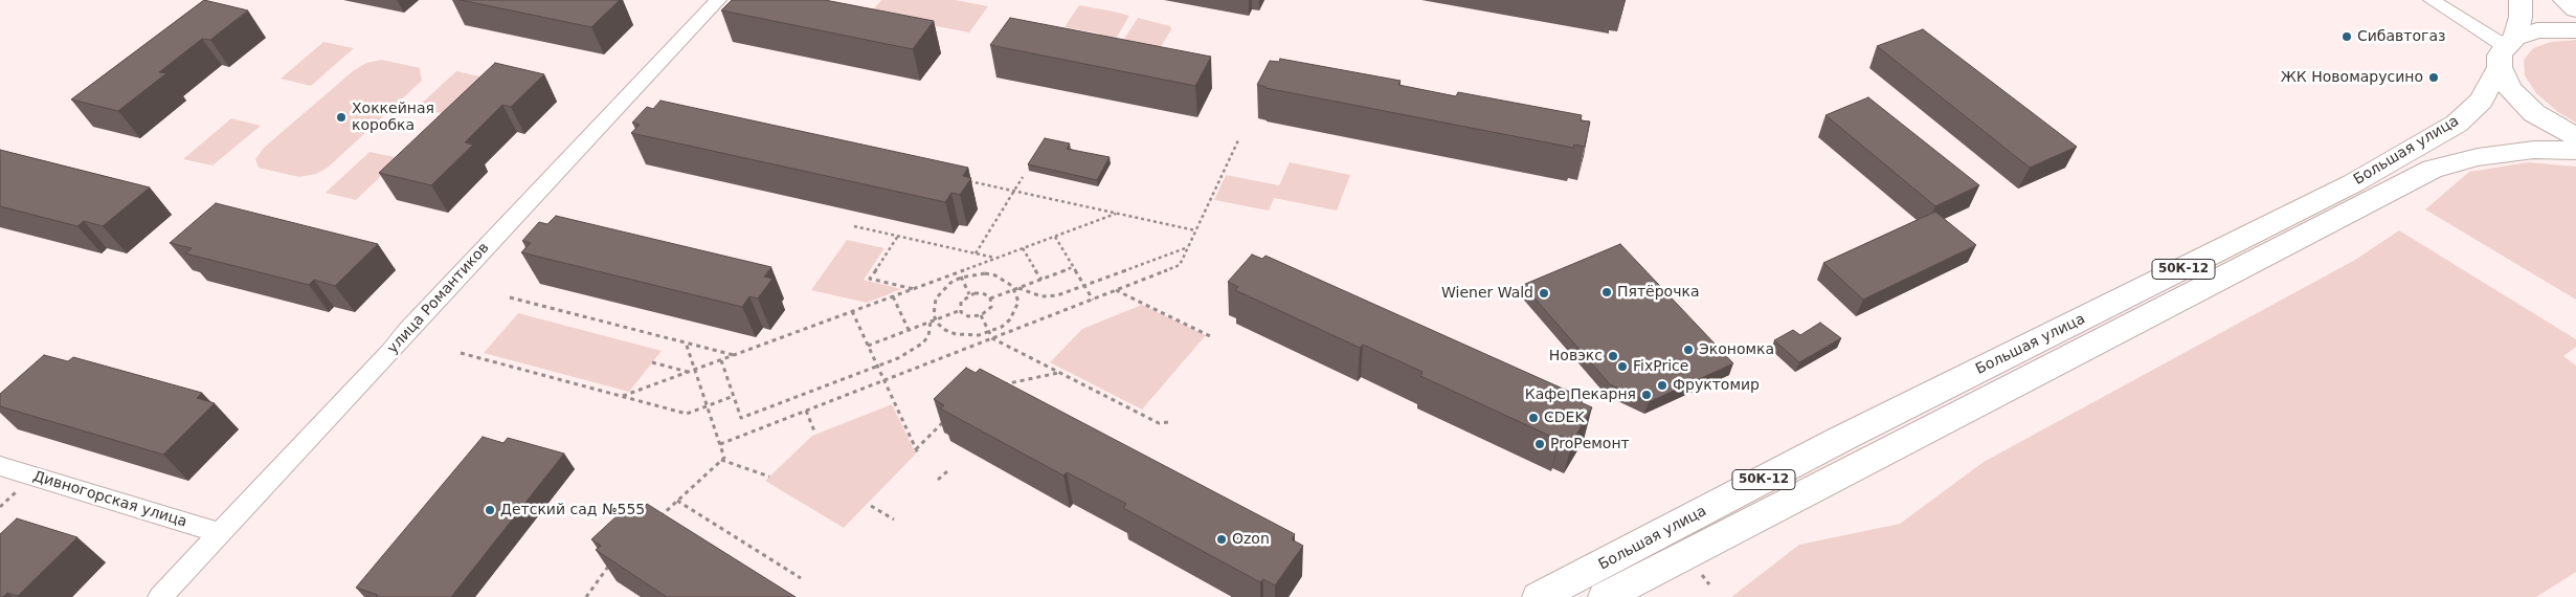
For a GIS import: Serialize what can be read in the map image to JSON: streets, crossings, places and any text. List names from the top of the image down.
{
  "streets": {
    "main road": ["Большая улица", "50К-12"],
    "street": ["улица Романтиков", "Дивногорская улица"]
  },
  "crossings": [
    ["улица Романтиков", "Дивногорская улица"]
  ],
  "places": [
    "Сибавтогаз",
    "ЖК Новомарусино",
    "Хоккейная коробка",
    "Пятёрочка",
    "Wiener Wald",
    "Экономка",
    "Новэкс",
    "FixPrice",
    "Фруктомир",
    "Кафе Пекарня",
    "CDEK",
    "ProРемонт",
    "Детский сад №555",
    "Ozon"
  ]
}
